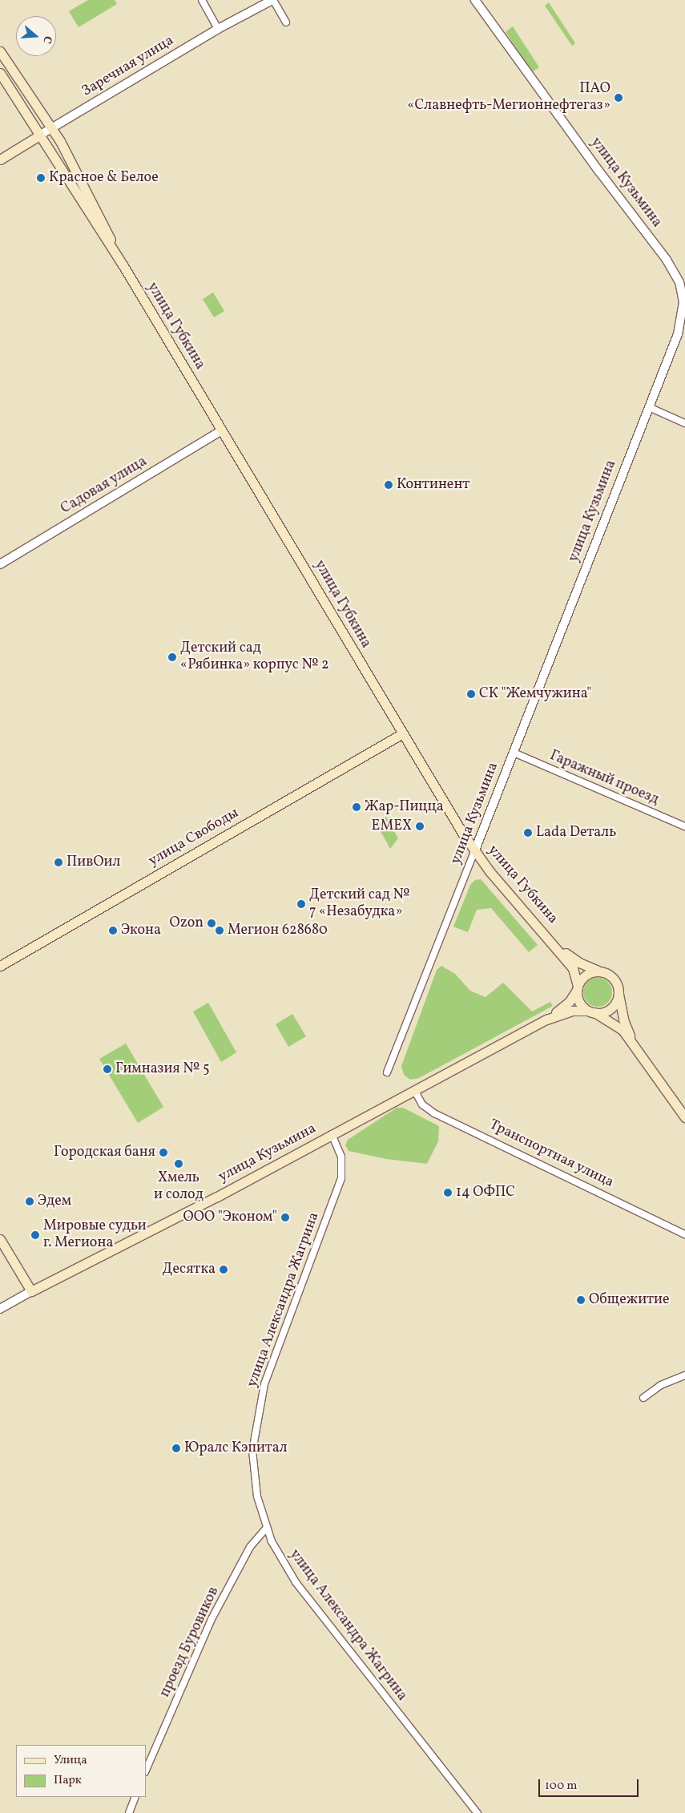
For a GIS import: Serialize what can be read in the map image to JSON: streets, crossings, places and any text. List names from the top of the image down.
{
  "streets": {
    "main road": [
      "Заречная улица",
      "улица Кузьмина",
      "улица Губкина",
      "улица Свободы"
    ],
    "street": [
      "Садовая улица",
      "Гаражный проезд",
      "Транспортная улица",
      "улица Александра Жагрина",
      "проезд Буровиков"
    ]
  },
  "crossings": [
    ["Заречная улица", "улица Губкина"],
    ["улица Кузьмина", "улица Губкина"],
    ["улица Кузьмина", "Гаражный проезд"],
    ["улица Кузьмина", "Транспортная улица"],
    ["улица Кузьмина", "улица Александра Жагрина"],
    ["улица Губкина", "Садовая улица"],
    ["улица Губкина", "улица Свободы"],
    ["улица Александра Жагрина", "проезд Буровиков"]
  ],
  "places": [
    "ПАО «Славнефть-Мегионнефтегаз»",
    "Красное & Белое",
    "Континент",
    "Детский сад «Рябинка» корпус № 2",
    "СК \"Жемчужина\"",
    "Жар-Пицца",
    "EMEX",
    "Lada Dеталь",
    "ПивОил",
    "Детский сад № 7 «Незабудка»",
    "Ozon",
    "Экона",
    "Мегион 628680",
    "Гимназия № 5",
    "Городская баня",
    "Хмель и солод",
    "14 ОФПС",
    "Эдем",
    "ООО \"Эконом\"",
    "Мировые судьи г. Мегиона",
    "Десятка",
    "Общежитие",
    "Юралс Кэпитал"
  ],
  "legend": ["Улица", "Парк"],
  "scale_bar": "100 m",
  "north": "right"
}
